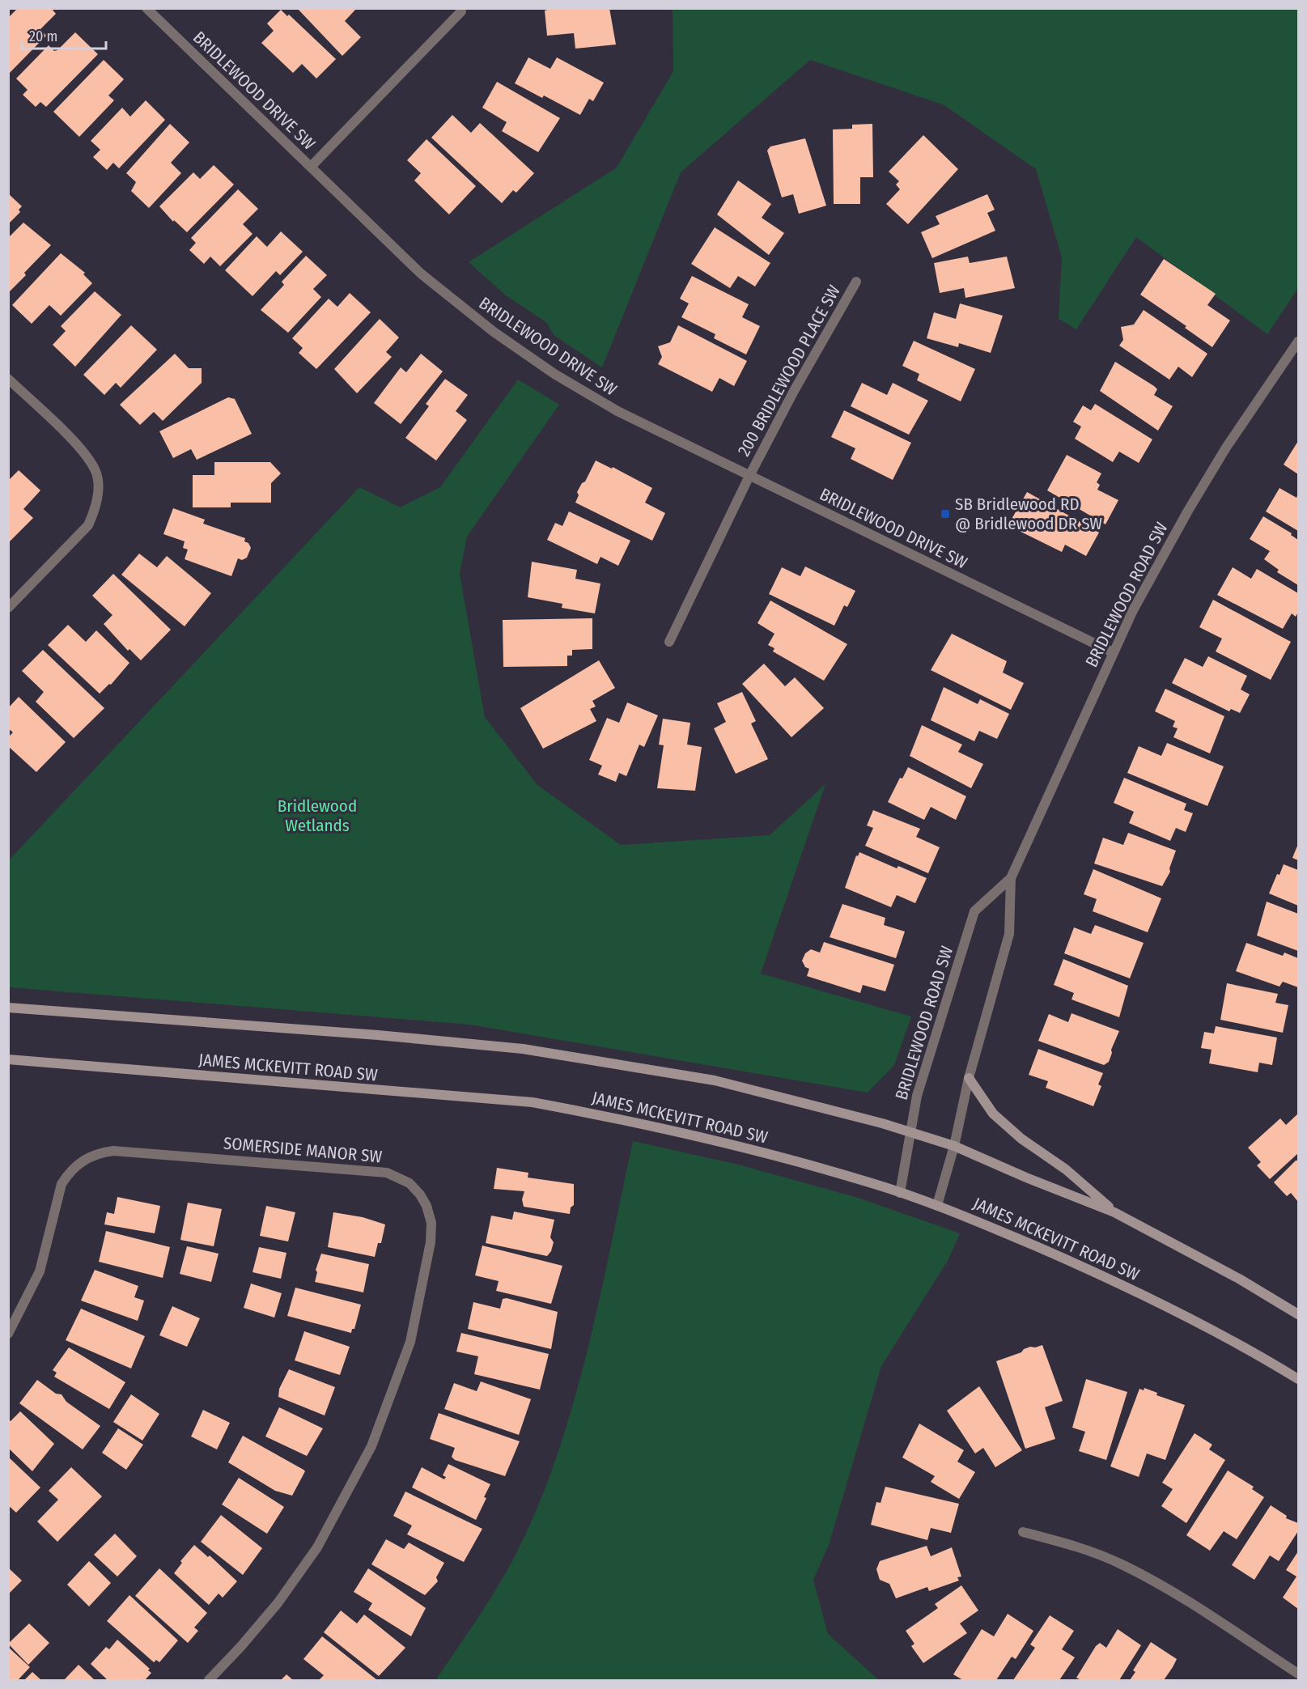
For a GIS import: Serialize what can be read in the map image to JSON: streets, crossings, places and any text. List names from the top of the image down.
{
  "streets": {
    "main road": ["JAMES MCKEVITT ROAD SW"],
    "street": [
      "BRIDLEWOOD DRIVE SW",
      "200 BRIDLEWOOD PLACE SW",
      "BRIDLEWOOD ROAD SW",
      "SOMERSIDE MANOR SW"
    ]
  },
  "crossings": [
    ["BRIDLEWOOD DRIVE SW", "200 BRIDLEWOOD PLACE SW"],
    ["BRIDLEWOOD DRIVE SW", "BRIDLEWOOD ROAD SW"],
    ["BRIDLEWOOD ROAD SW", "JAMES MCKEVITT ROAD SW"]
  ],
  "parks": ["Bridlewood Wetlands"],
  "places": {
    "transit": ["SB Bridlewood RD @ Bridlewood DR SW"]
  },
  "scale_bar": "20 m"
}
